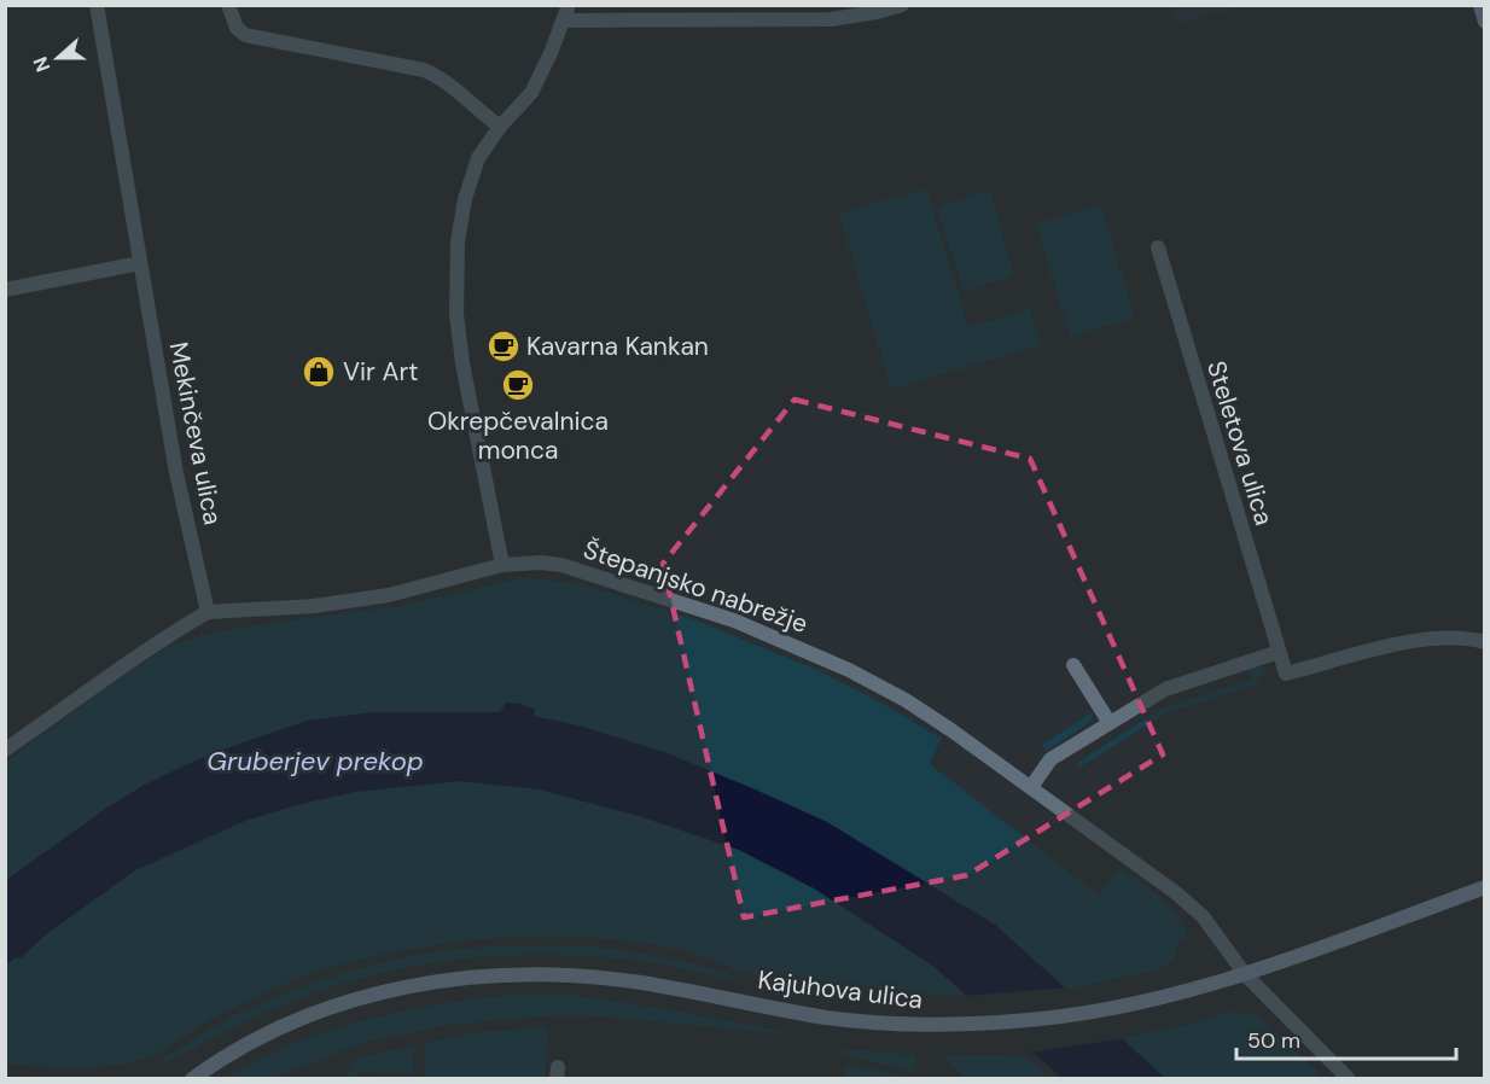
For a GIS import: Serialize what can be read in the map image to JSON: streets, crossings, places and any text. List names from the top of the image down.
{
  "streets": {
    "main road": ["Kajuhova ulica"],
    "street": ["Mekinčeva ulica", "Steletova ulica", "Štepanjsko nabrežje"]
  },
  "crossings": [
    ["Mekinčeva ulica", "Štepanjsko nabrežje"],
    ["Štepanjsko nabrežje", "Kajuhova ulica"]
  ],
  "water": ["Gruberjev prekop"],
  "places": {
    "cafe": ["Kavarna Kankan", "Okrepčevalnica monca"],
    "shop": ["Vir Art"]
  },
  "scale_bar": "50 m",
  "north": "left"
}
